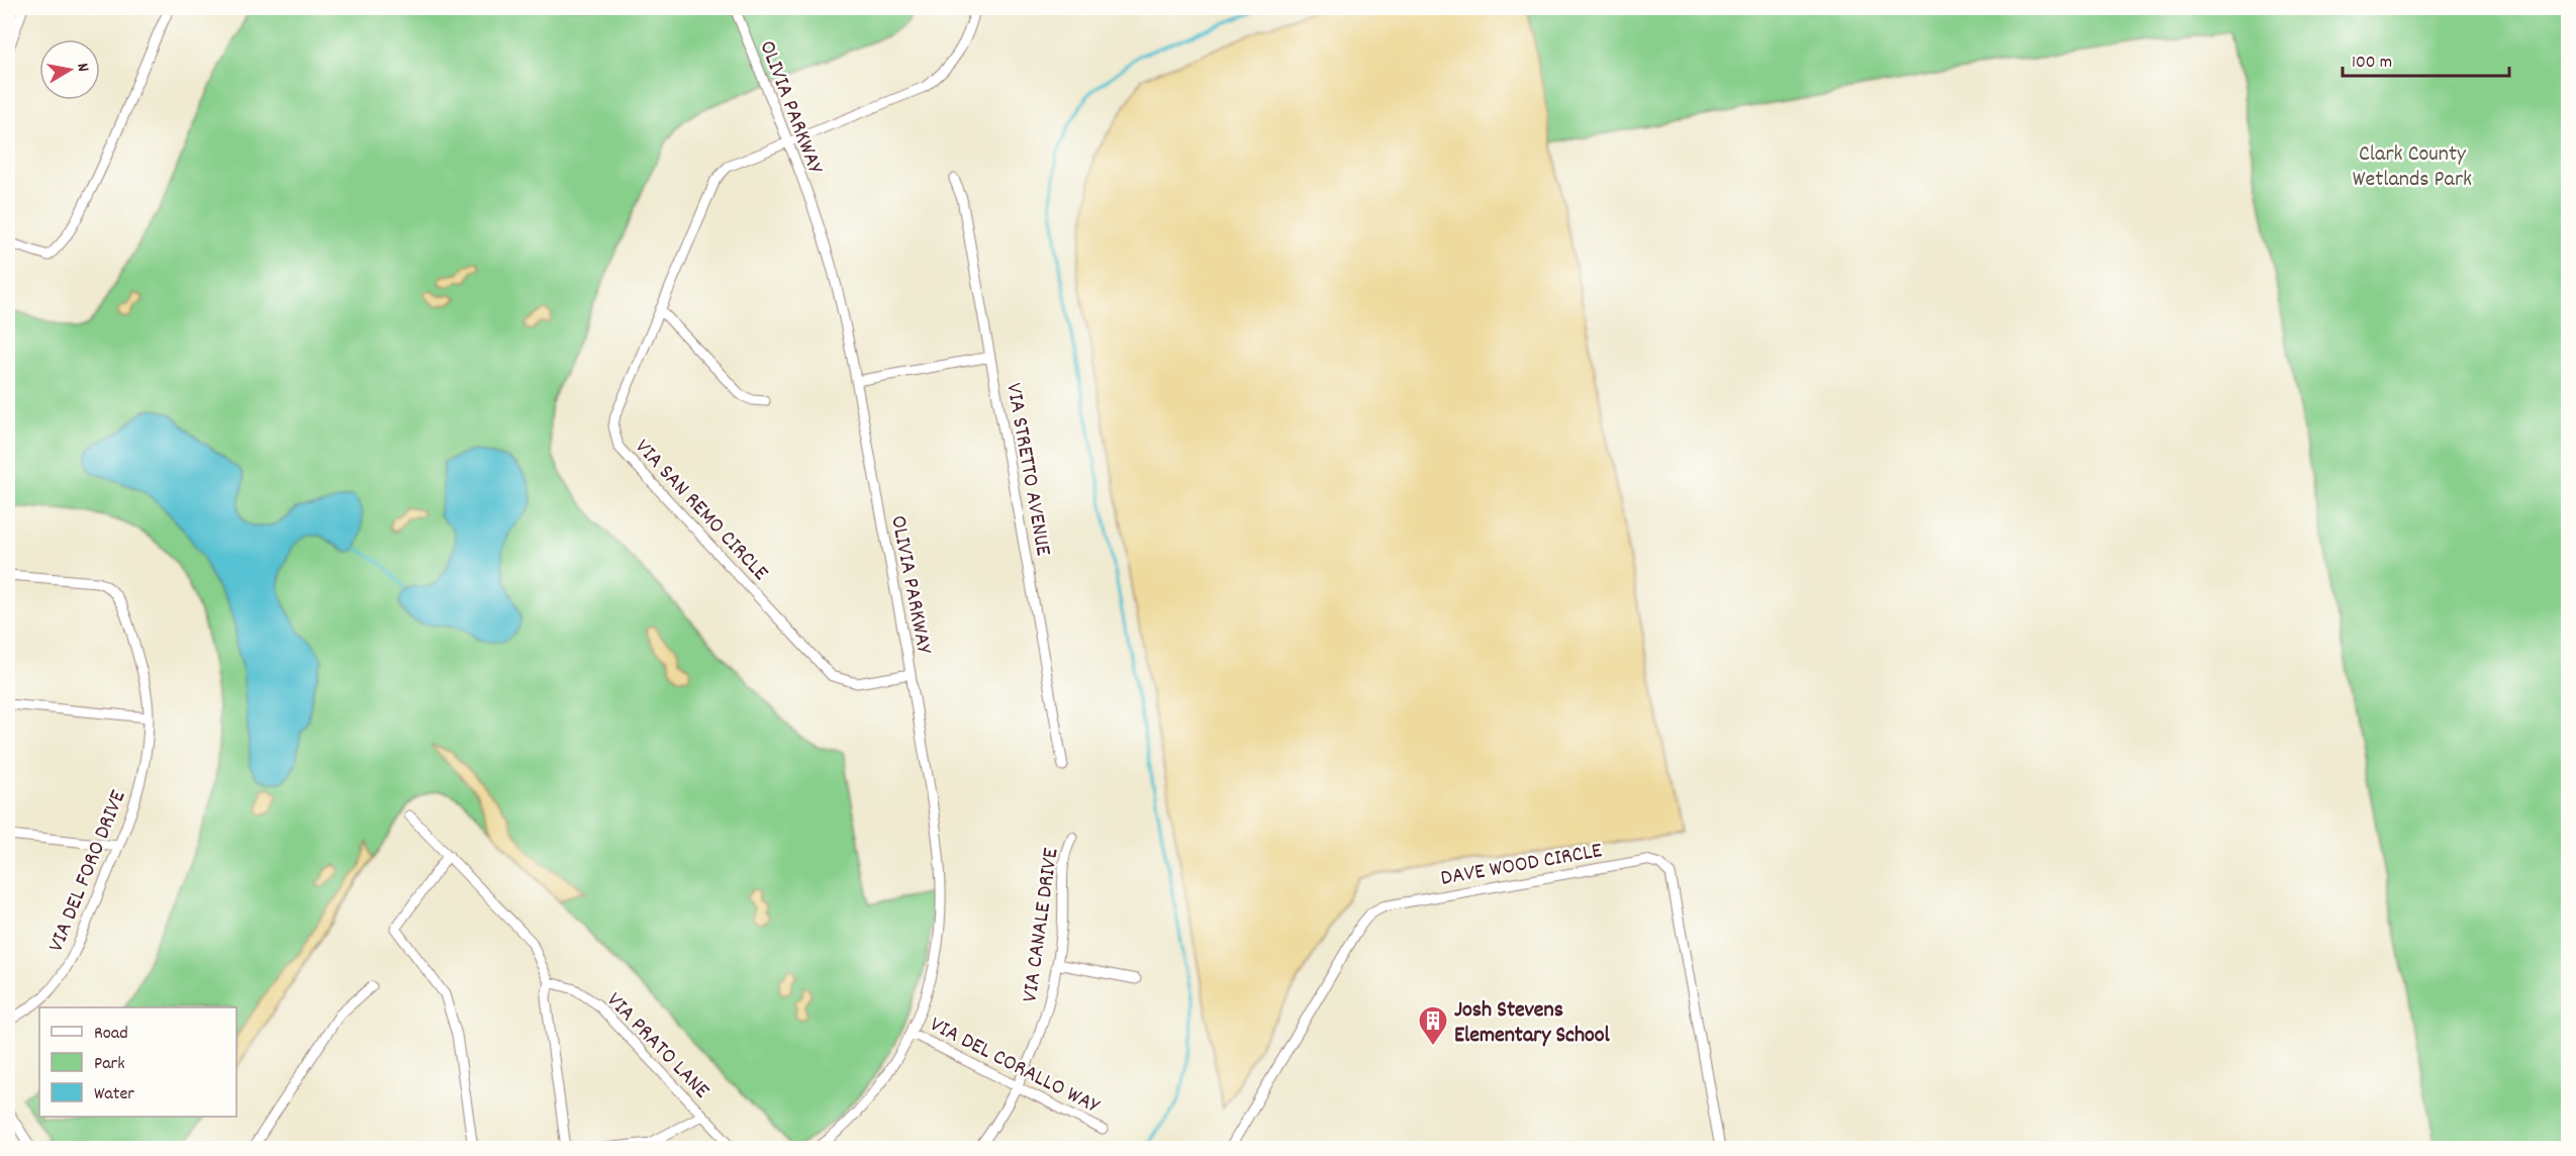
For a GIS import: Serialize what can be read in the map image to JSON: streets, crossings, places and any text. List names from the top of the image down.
{
  "streets": {
    "street": [
      "OLIVIA PARKWAY",
      "VIA STRETTO AVENUE",
      "VIA SAN REMO CIRCLE",
      "DAVE WOOD CIRCLE",
      "VIA DEL FORO DRIVE",
      "VIA CANALE DRIVE",
      "VIA PRATO LANE",
      "VIA DEL CORALLO WAY"
    ]
  },
  "crossings": [
    ["OLIVIA PARKWAY", "VIA SAN REMO CIRCLE"],
    ["OLIVIA PARKWAY", "VIA DEL CORALLO WAY"],
    ["VIA CANALE DRIVE", "VIA DEL CORALLO WAY"]
  ],
  "parks": ["Clark County Wetlands Park"],
  "places": {
    "building": ["Josh Stevens Elementary School"]
  },
  "legend": ["Road", "Park", "Water"],
  "scale_bar": "100 m",
  "north": "right"
}
